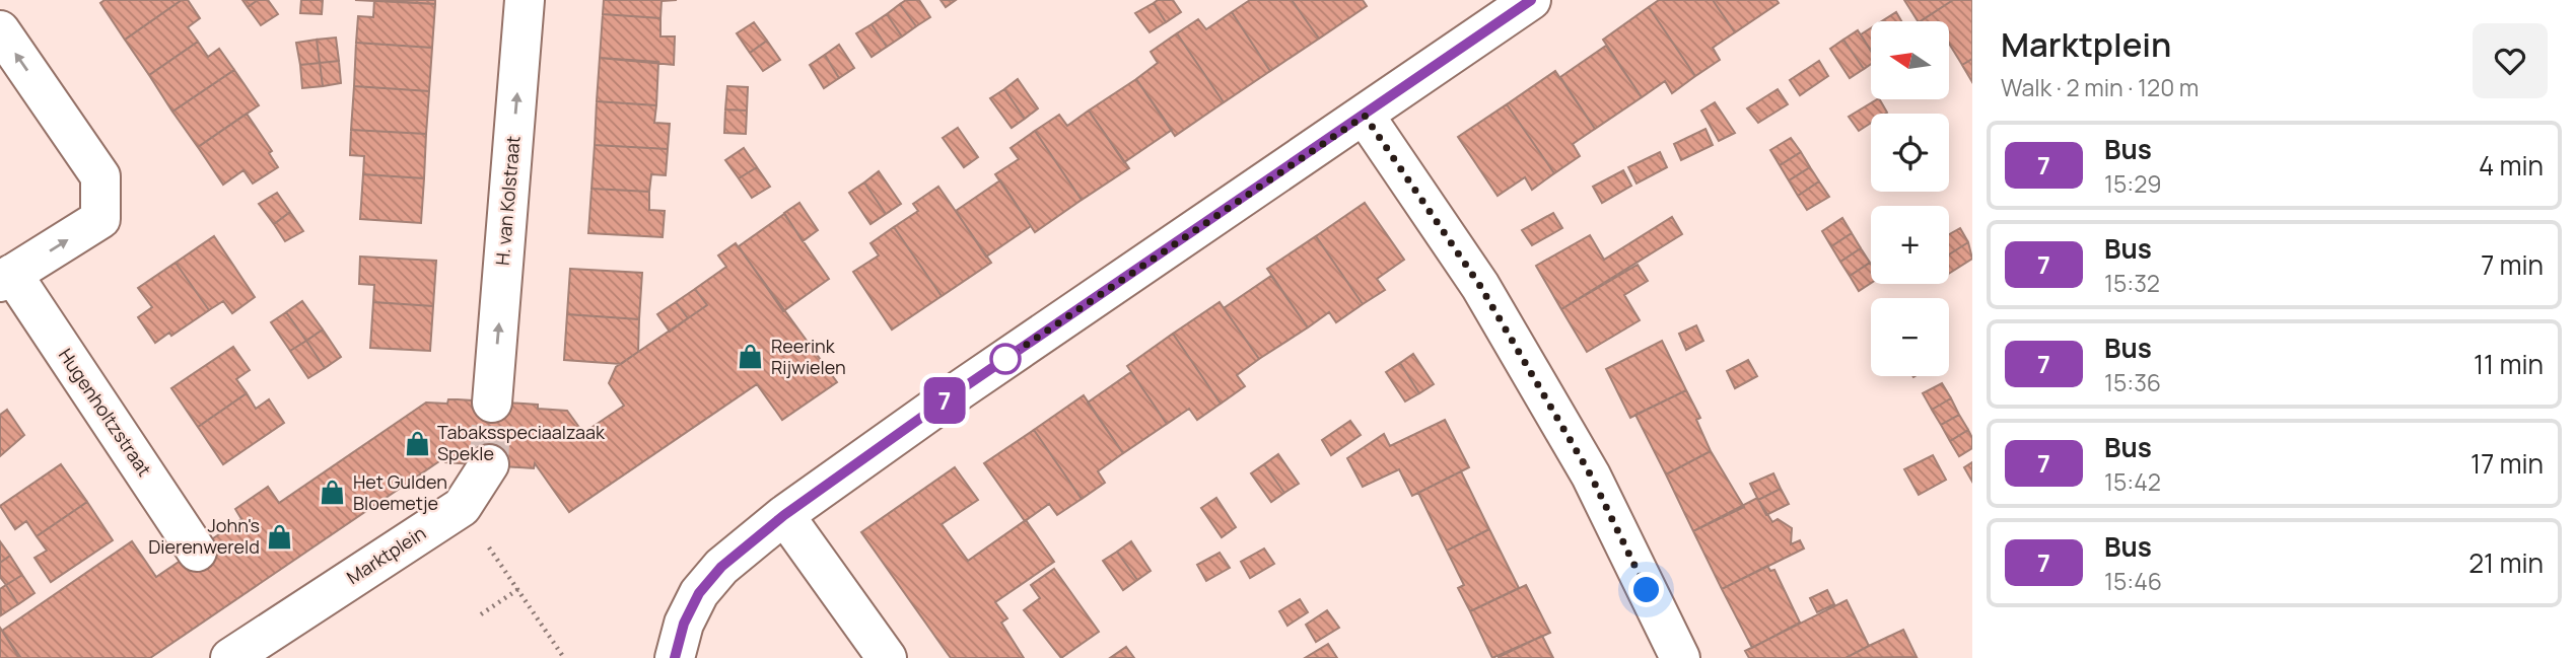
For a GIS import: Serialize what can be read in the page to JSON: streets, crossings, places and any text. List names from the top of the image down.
{
  "streets": {
    "street": ["H. van Kolstraat", "Hugenholtzstraat", "Marktplein"]
  },
  "one_way": ["H. van Kolstraat"],
  "places": {
    "shop": [
      "Reerink Rijwielen",
      "Tabaksspeciaalzaak Spekle",
      "Het Gulden Bloemetje",
      "John's Dierenwereld"
    ]
  },
  "lines": ["bus line 7"],
  "north": "left",
  "page": {
    "on_map": "7",
    "heading": ["Marktplein", "Walk · 2 min · 120 m"],
    "map_buttons": ["+", "−"],
    "list": [
      {
        "mark": "7",
        "name": "Bus",
        "note": "15:29",
        "value": "4 min"
      },
      {
        "mark": "7",
        "name": "Bus",
        "note": "15:32",
        "value": "7 min"
      },
      {
        "mark": "7",
        "name": "Bus",
        "note": "15:36",
        "value": "11 min"
      },
      {
        "mark": "7",
        "name": "Bus",
        "note": "15:42",
        "value": "17 min"
      },
      {
        "mark": "7",
        "name": "Bus",
        "note": "15:46",
        "value": "21 min"
      }
    ]
  }
}
